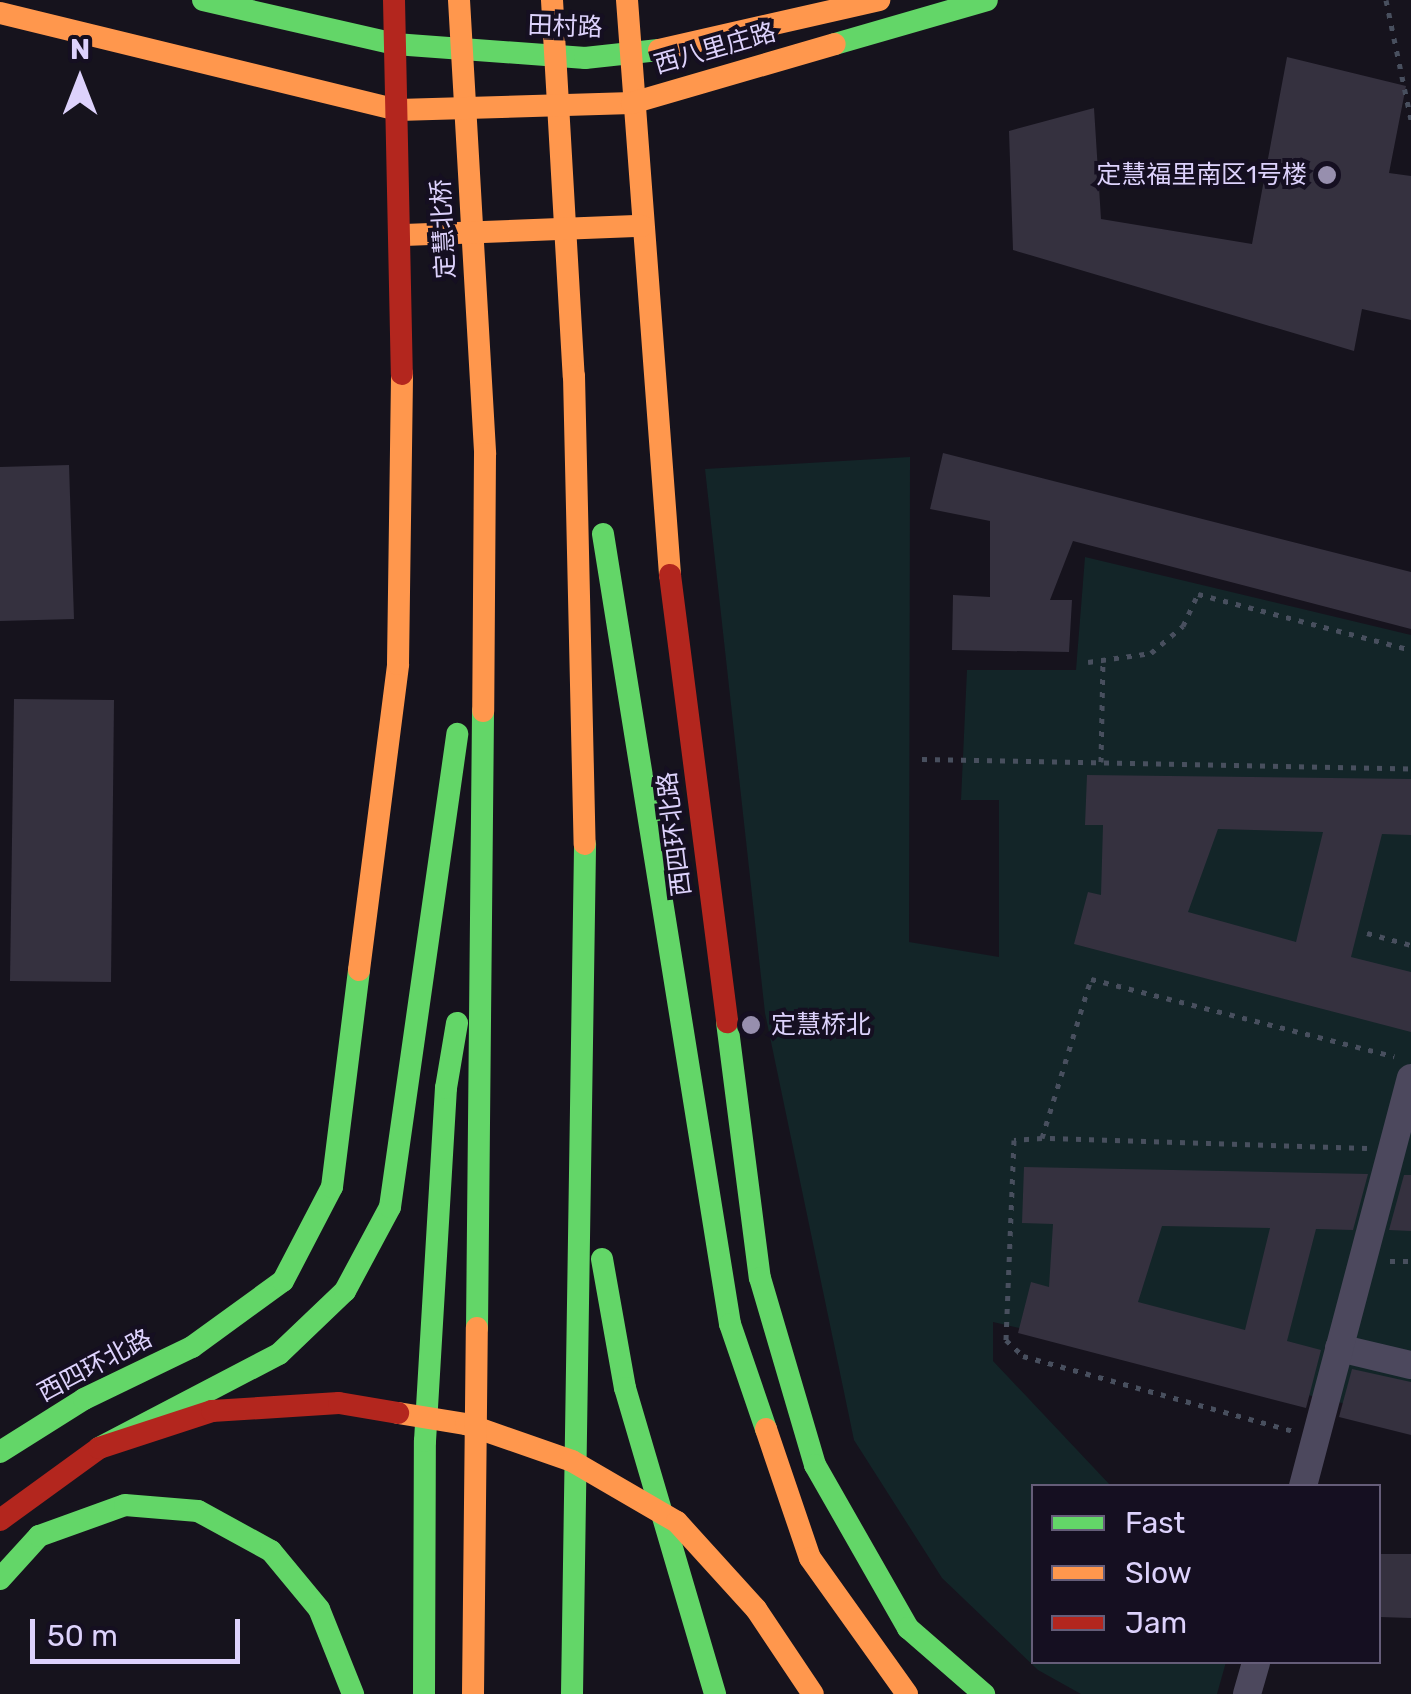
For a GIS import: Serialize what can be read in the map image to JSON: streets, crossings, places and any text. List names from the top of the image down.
{
  "streets": {
    "main road": [
      "田村路",
      "西八里庄路",
      "定慧北桥",
      "西四环北路"
    ]
  },
  "crossings": [
    ["田村路", "西八里庄路"],
    ["田村路", "西四环北路"],
    ["西八里庄路", "西四环北路"]
  ],
  "places": ["定慧福里南区1号楼", "定慧桥北"],
  "legend": ["Fast", "Slow", "Jam"],
  "scale_bar": "50 m",
  "north": "top"
}
